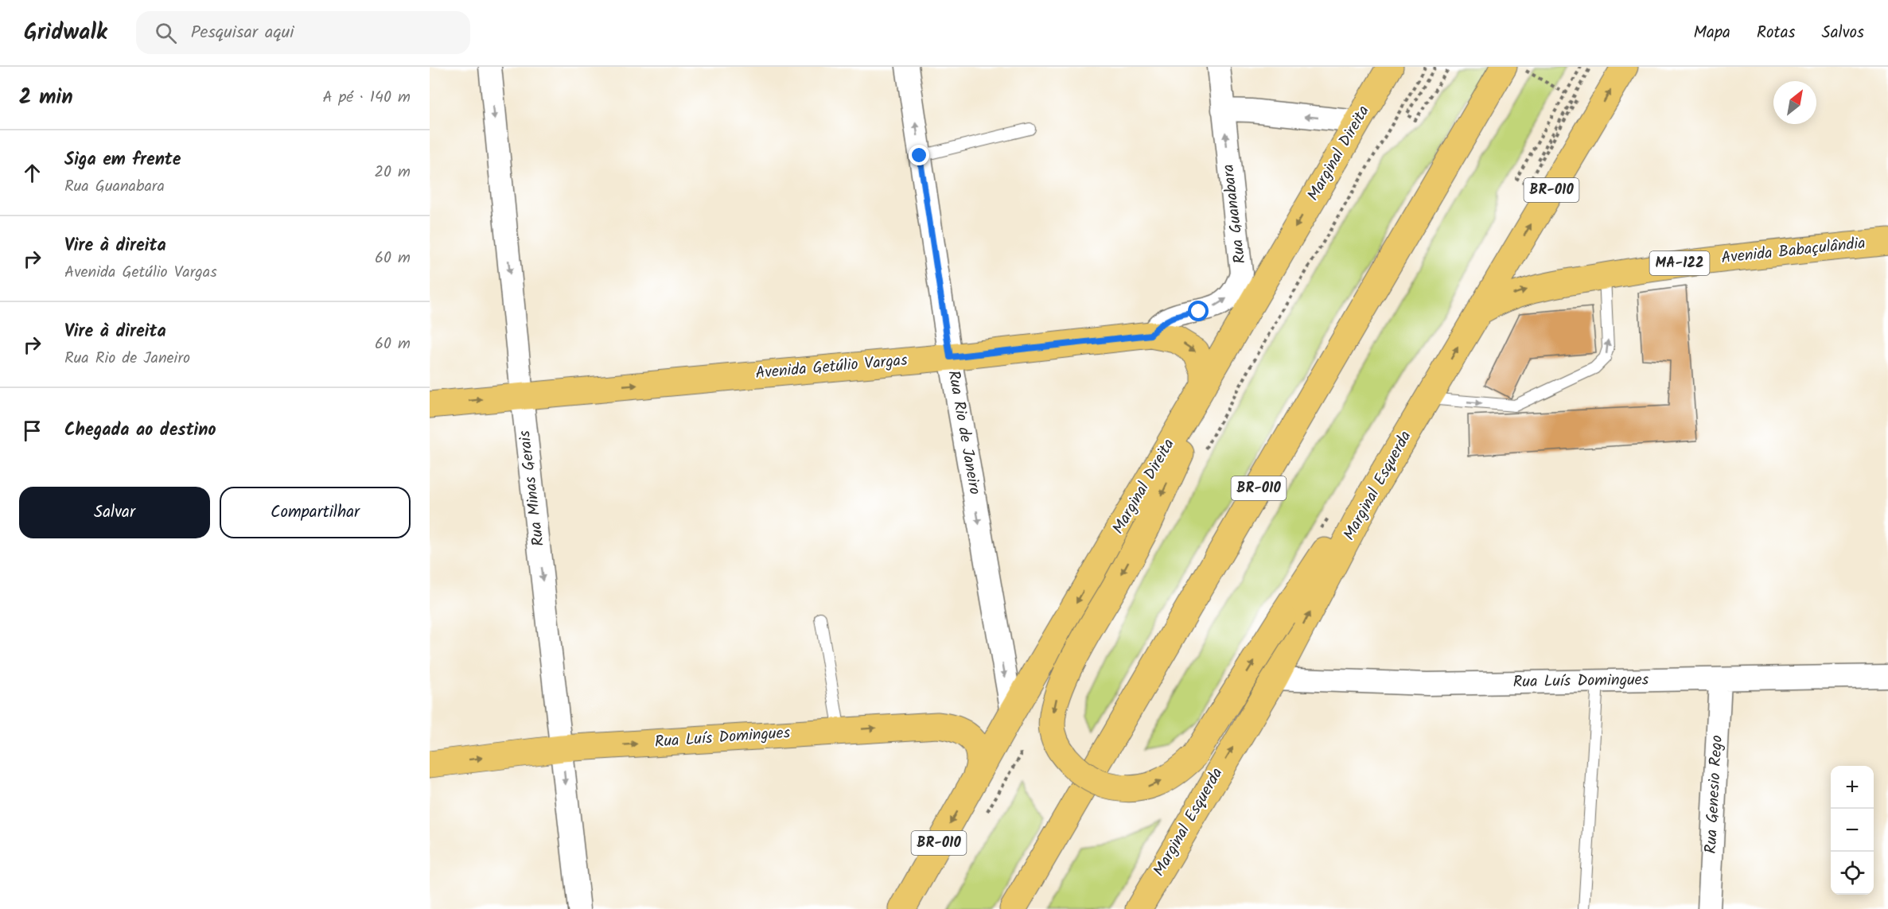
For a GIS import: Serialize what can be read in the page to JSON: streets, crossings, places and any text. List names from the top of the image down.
{
  "streets": {
    "main road": [
      "Marginal Direita",
      "BR-010",
      "Avenida Babaçulândia",
      "MA-122",
      "Avenida Getúlio Vargas",
      "Marginal Esquerda",
      "Rua Luís Domingues"
    ],
    "street": [
      "Rua Guanabara",
      "Rua Rio de Janeiro",
      "Rua Minas Gerais",
      "Rua Genesio Rego"
    ]
  },
  "crossings": [
    ["Marginal Direita", "Avenida Getúlio Vargas"],
    ["Marginal Direita", "Rua Rio de Janeiro"],
    ["Marginal Direita", "Rua Luís Domingues"],
    ["Rua Guanabara", "Avenida Getúlio Vargas"],
    ["Avenida Babaçulândia", "Marginal Esquerda"],
    ["Avenida Getúlio Vargas", "Rua Rio de Janeiro"],
    ["Avenida Getúlio Vargas", "Rua Minas Gerais"],
    ["Marginal Esquerda", "Rua Luís Domingues"],
    ["Rua Minas Gerais", "Rua Luís Domingues"],
    ["Rua Luís Domingues", "Rua Genesio Rego"]
  ],
  "one_way": [
    "Rua Guanabara",
    "Avenida Getúlio Vargas",
    "Rua Minas Gerais",
    "Rua Luís Domingues"
  ],
  "north": "top right",
  "page": {
    "header": "Gridwalk",
    "search": "Pesquisar aqui",
    "nav": ["Mapa", "Rotas", "Salvos"],
    "heading": ["2 min", "A pé · 140 m"],
    "list": [
      ["Siga em frente", "Rua Guanabara", "20 m"],
      ["Vire à direita", "Avenida Getúlio Vargas", "60 m"],
      ["Vire à direita", "Rua Rio de Janeiro", "60 m"],
      "Chegada ao destino"
    ],
    "buttons": ["Salvar", "Compartilhar"],
    "map_buttons": ["+", "−"]
  }
}
